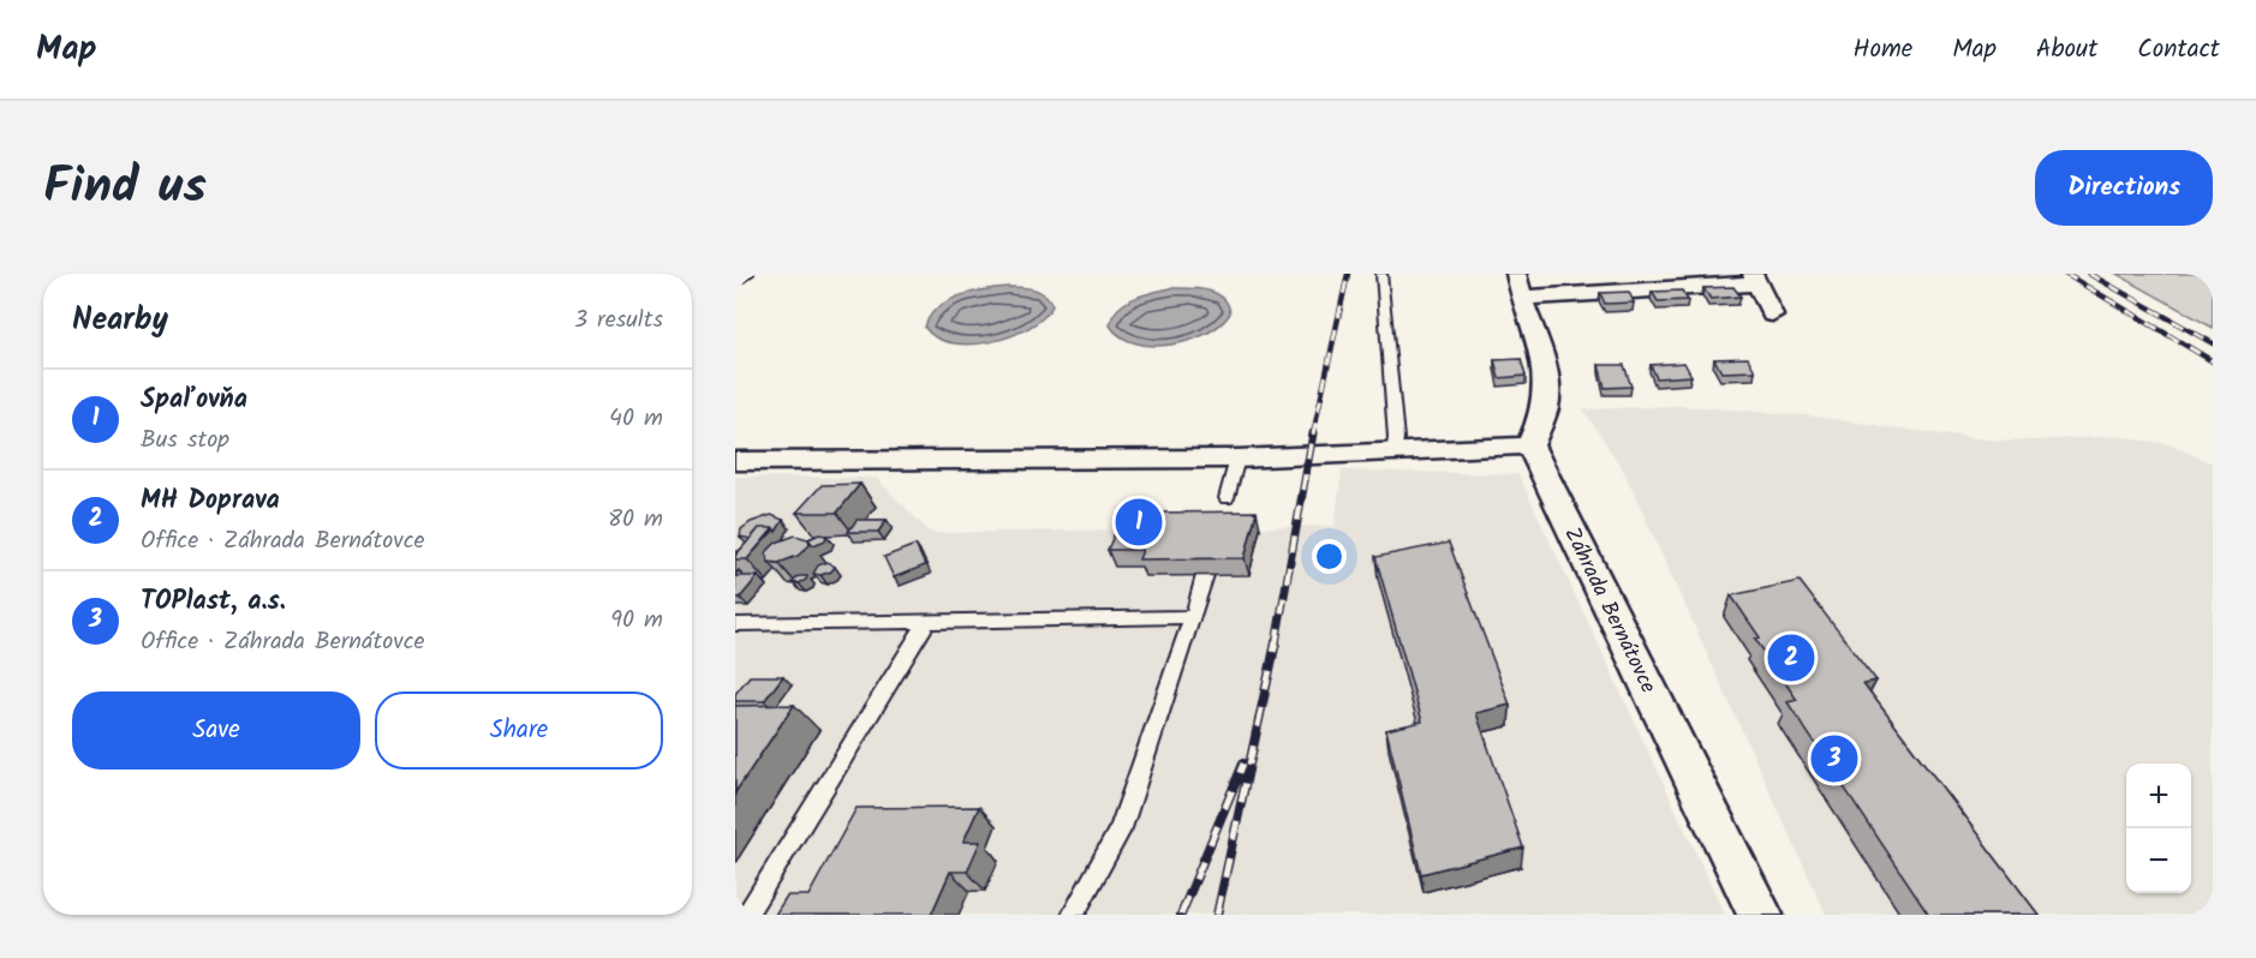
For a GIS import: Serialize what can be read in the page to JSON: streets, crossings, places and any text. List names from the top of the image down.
{
  "streets": {
    "street": ["Záhrada Bernátovce"]
  },
  "page": {
    "header": "Map",
    "nav": [
      "Home",
      "Map",
      "About",
      "Contact"
    ],
    "title": "Find us",
    "buttons": [
      "Directions",
      ["Save", "Share"]
    ],
    "heading": ["Nearby", "3 results"],
    "list": [
      {
        "mark": "1",
        "name": "Spaľovňa",
        "note": "Bus stop",
        "value": "40 m"
      },
      {
        "mark": "2",
        "name": "MH Doprava",
        "note": "Office · Záhrada Bernátovce",
        "value": "80 m"
      },
      {
        "mark": "3",
        "name": "TOPlast, a.s.",
        "note": "Office · Záhrada Bernátovce",
        "value": "90 m"
      }
    ],
    "pins": ["1", "2", "3"],
    "map_buttons": ["+", "−"]
  }
}
